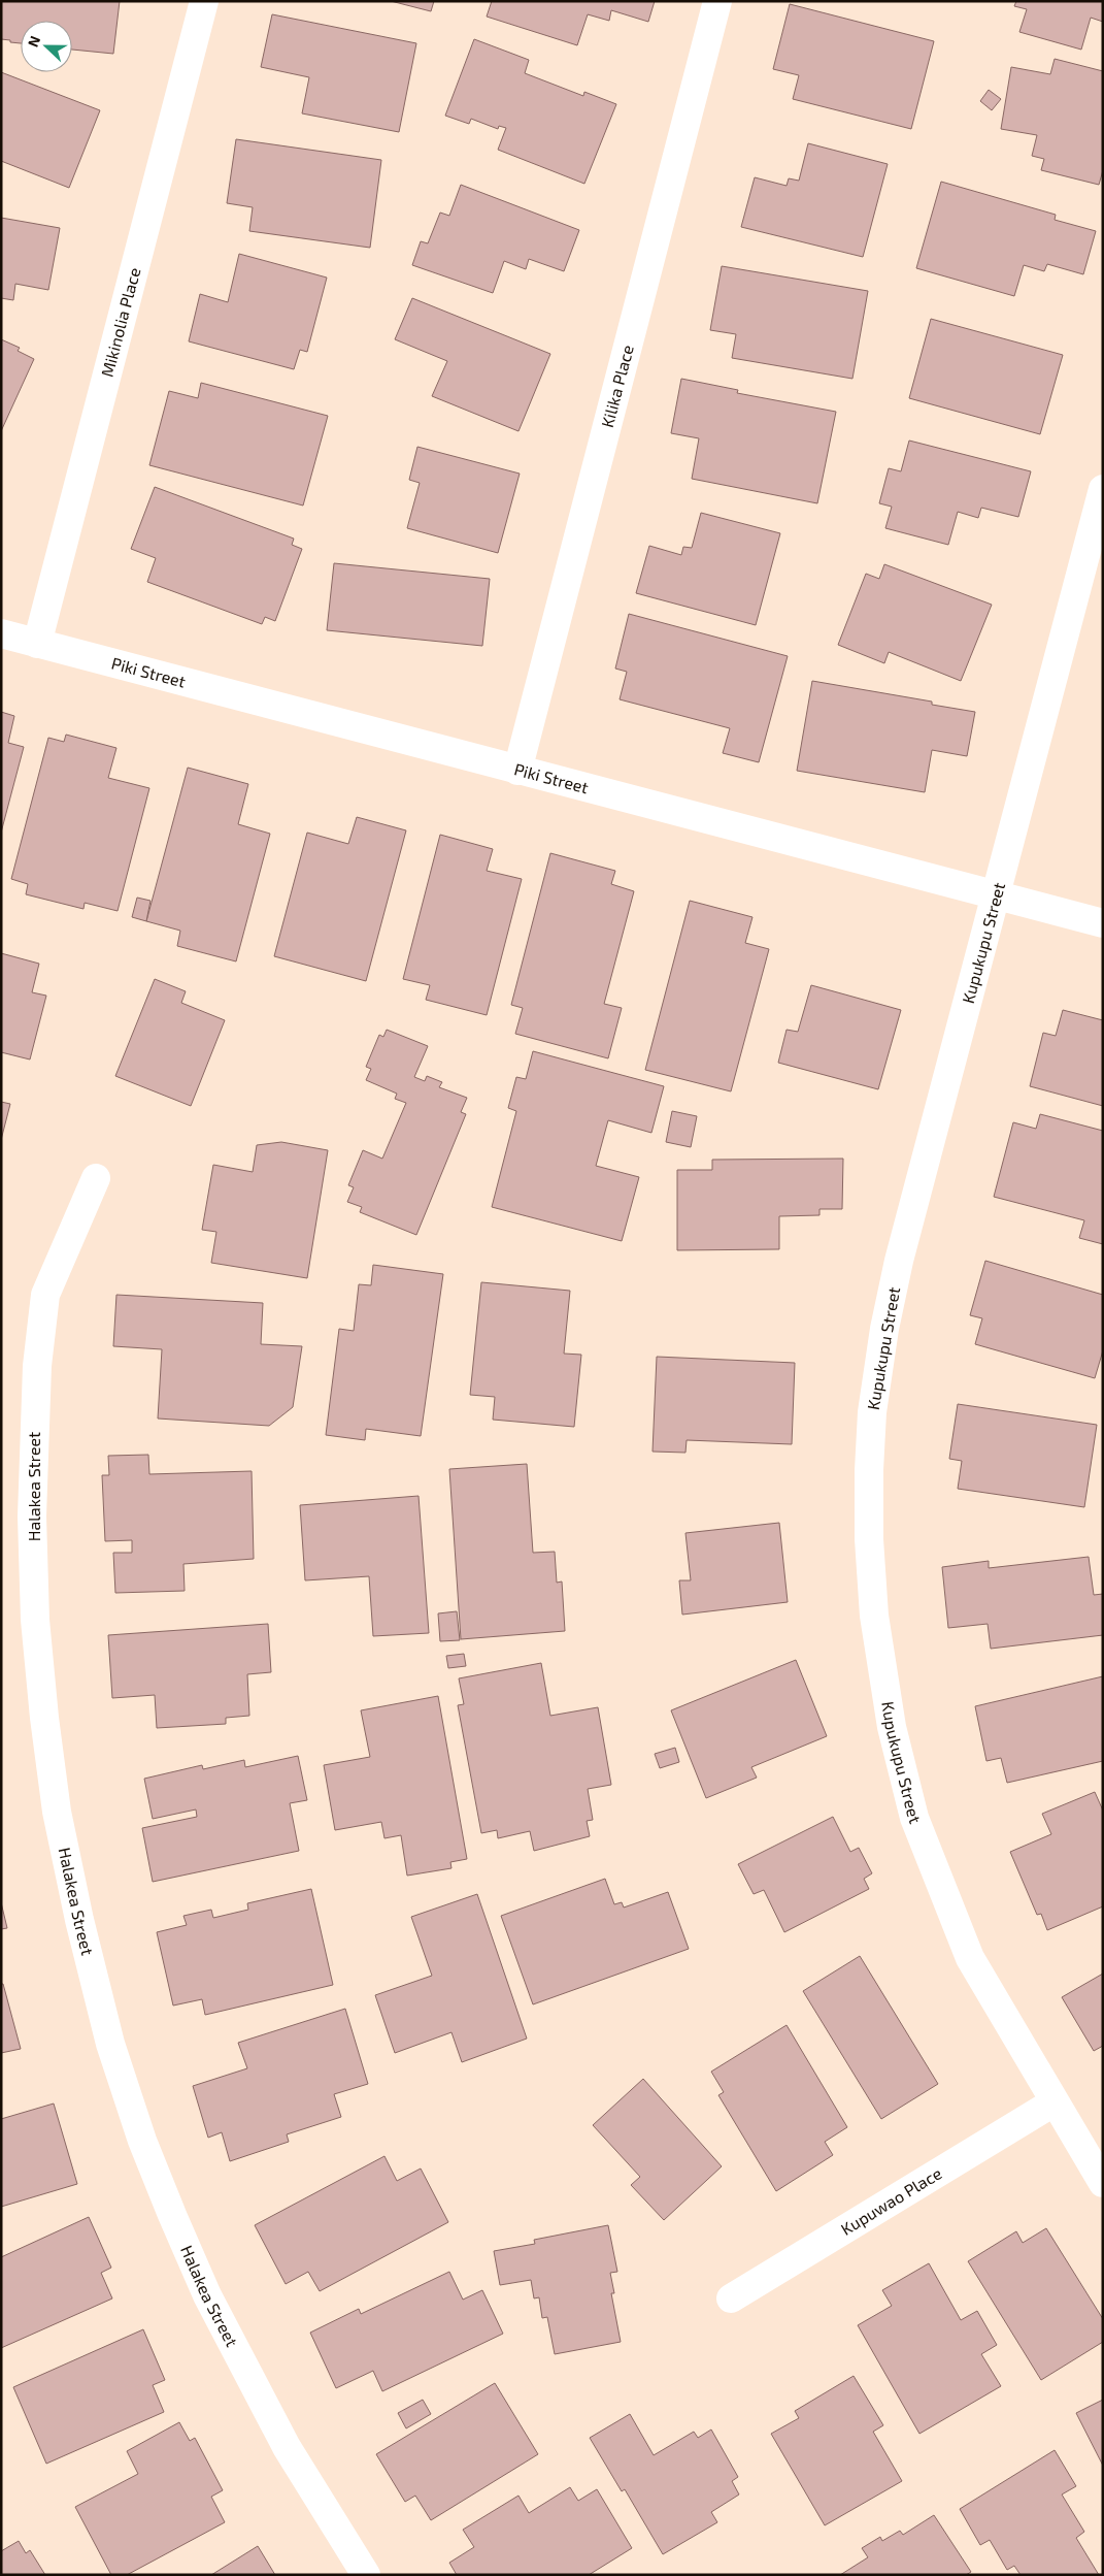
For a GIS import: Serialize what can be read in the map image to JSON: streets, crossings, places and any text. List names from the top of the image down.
{
  "streets": {
    "street": [
      "Mikinolia Place",
      "Kilika Place",
      "Piki Street",
      "Kupukupu Street",
      "Halakea Street",
      "Kupuwao Place"
    ]
  },
  "crossings": [
    ["Mikinolia Place", "Piki Street"],
    ["Kilika Place", "Piki Street"],
    ["Piki Street", "Kupukupu Street"],
    ["Kupukupu Street", "Kupuwao Place"]
  ],
  "north": "left"
}
